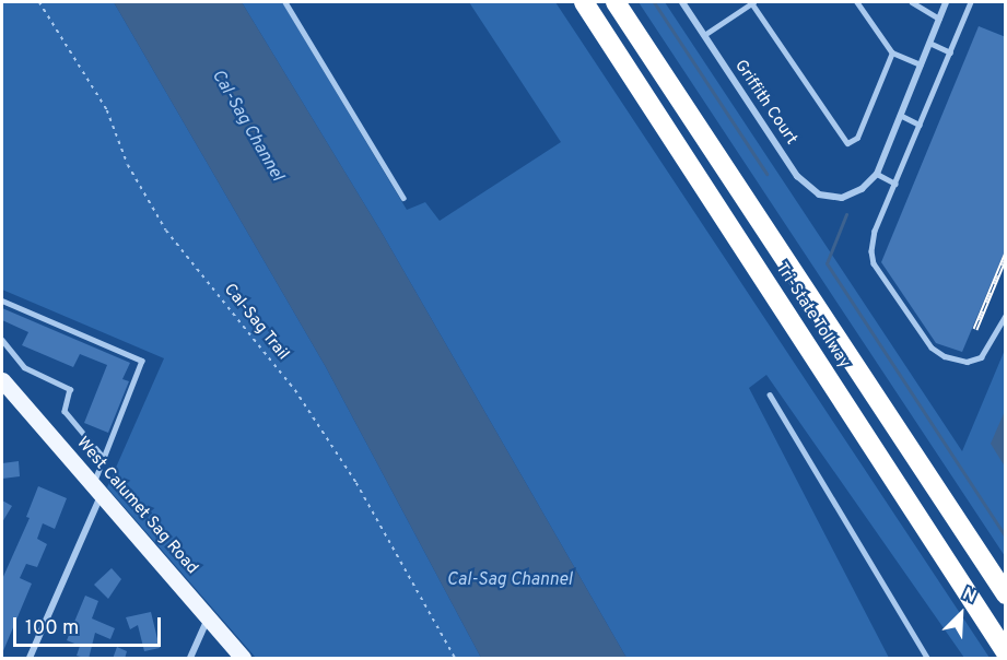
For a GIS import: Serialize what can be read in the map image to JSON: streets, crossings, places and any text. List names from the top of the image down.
{
  "streets": {
    "highway": ["Tri-State Tollway"],
    "main road": ["West Calumet Sag Road"],
    "street": ["Griffith Court"],
    "path": ["Cal-Sag Trail"]
  },
  "water": ["Cal-Sag Channel"],
  "scale_bar": "100 m",
  "north": "top right"
}
